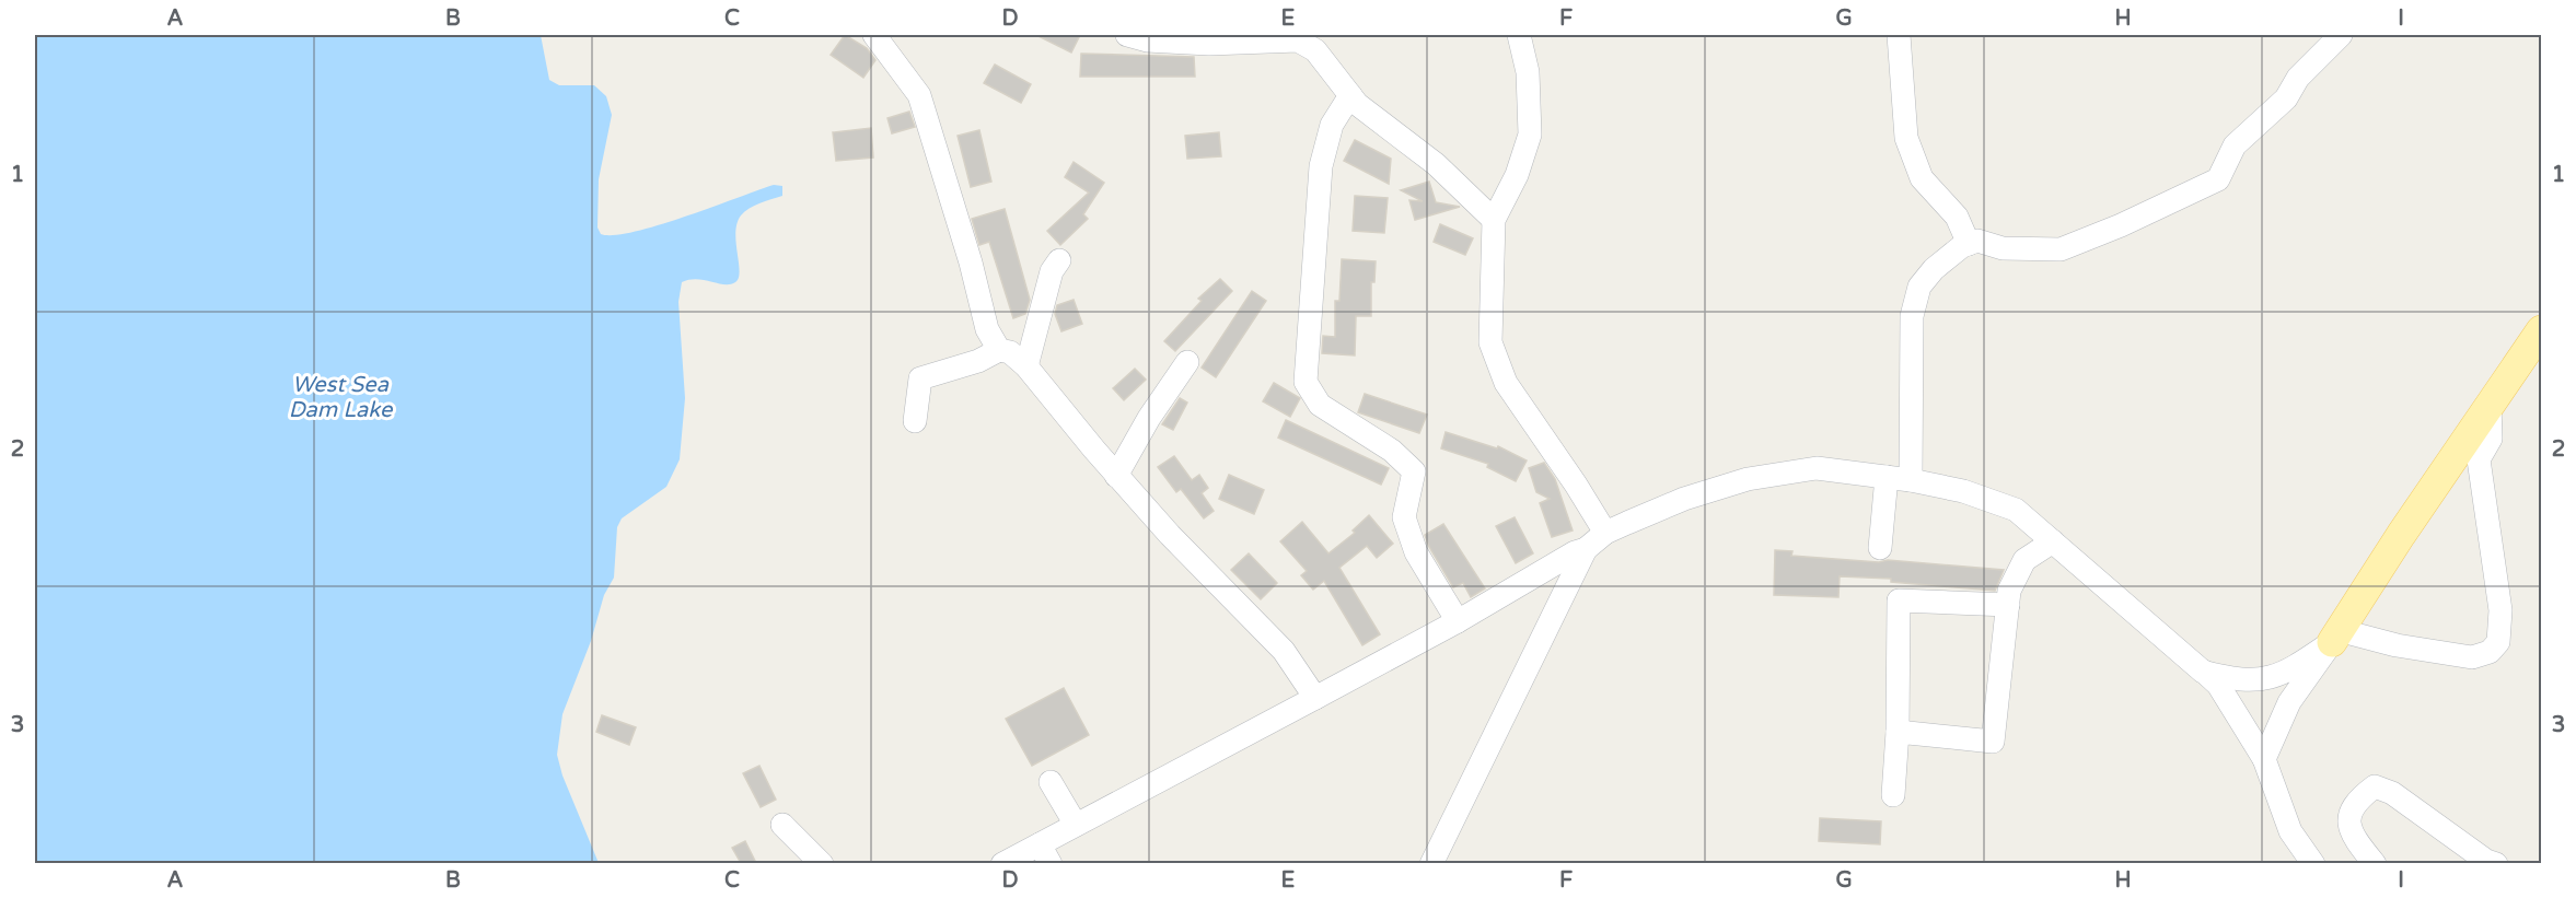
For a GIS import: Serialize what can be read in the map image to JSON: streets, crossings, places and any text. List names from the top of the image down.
{
  "water": ["West Sea Dam Lake"],
  "grid": {
    "columns": [
      "A",
      "B",
      "C",
      "D",
      "E",
      "F",
      "G",
      "H",
      "I"
    ],
    "rows": ["1", "2", "3"]
  }
}
